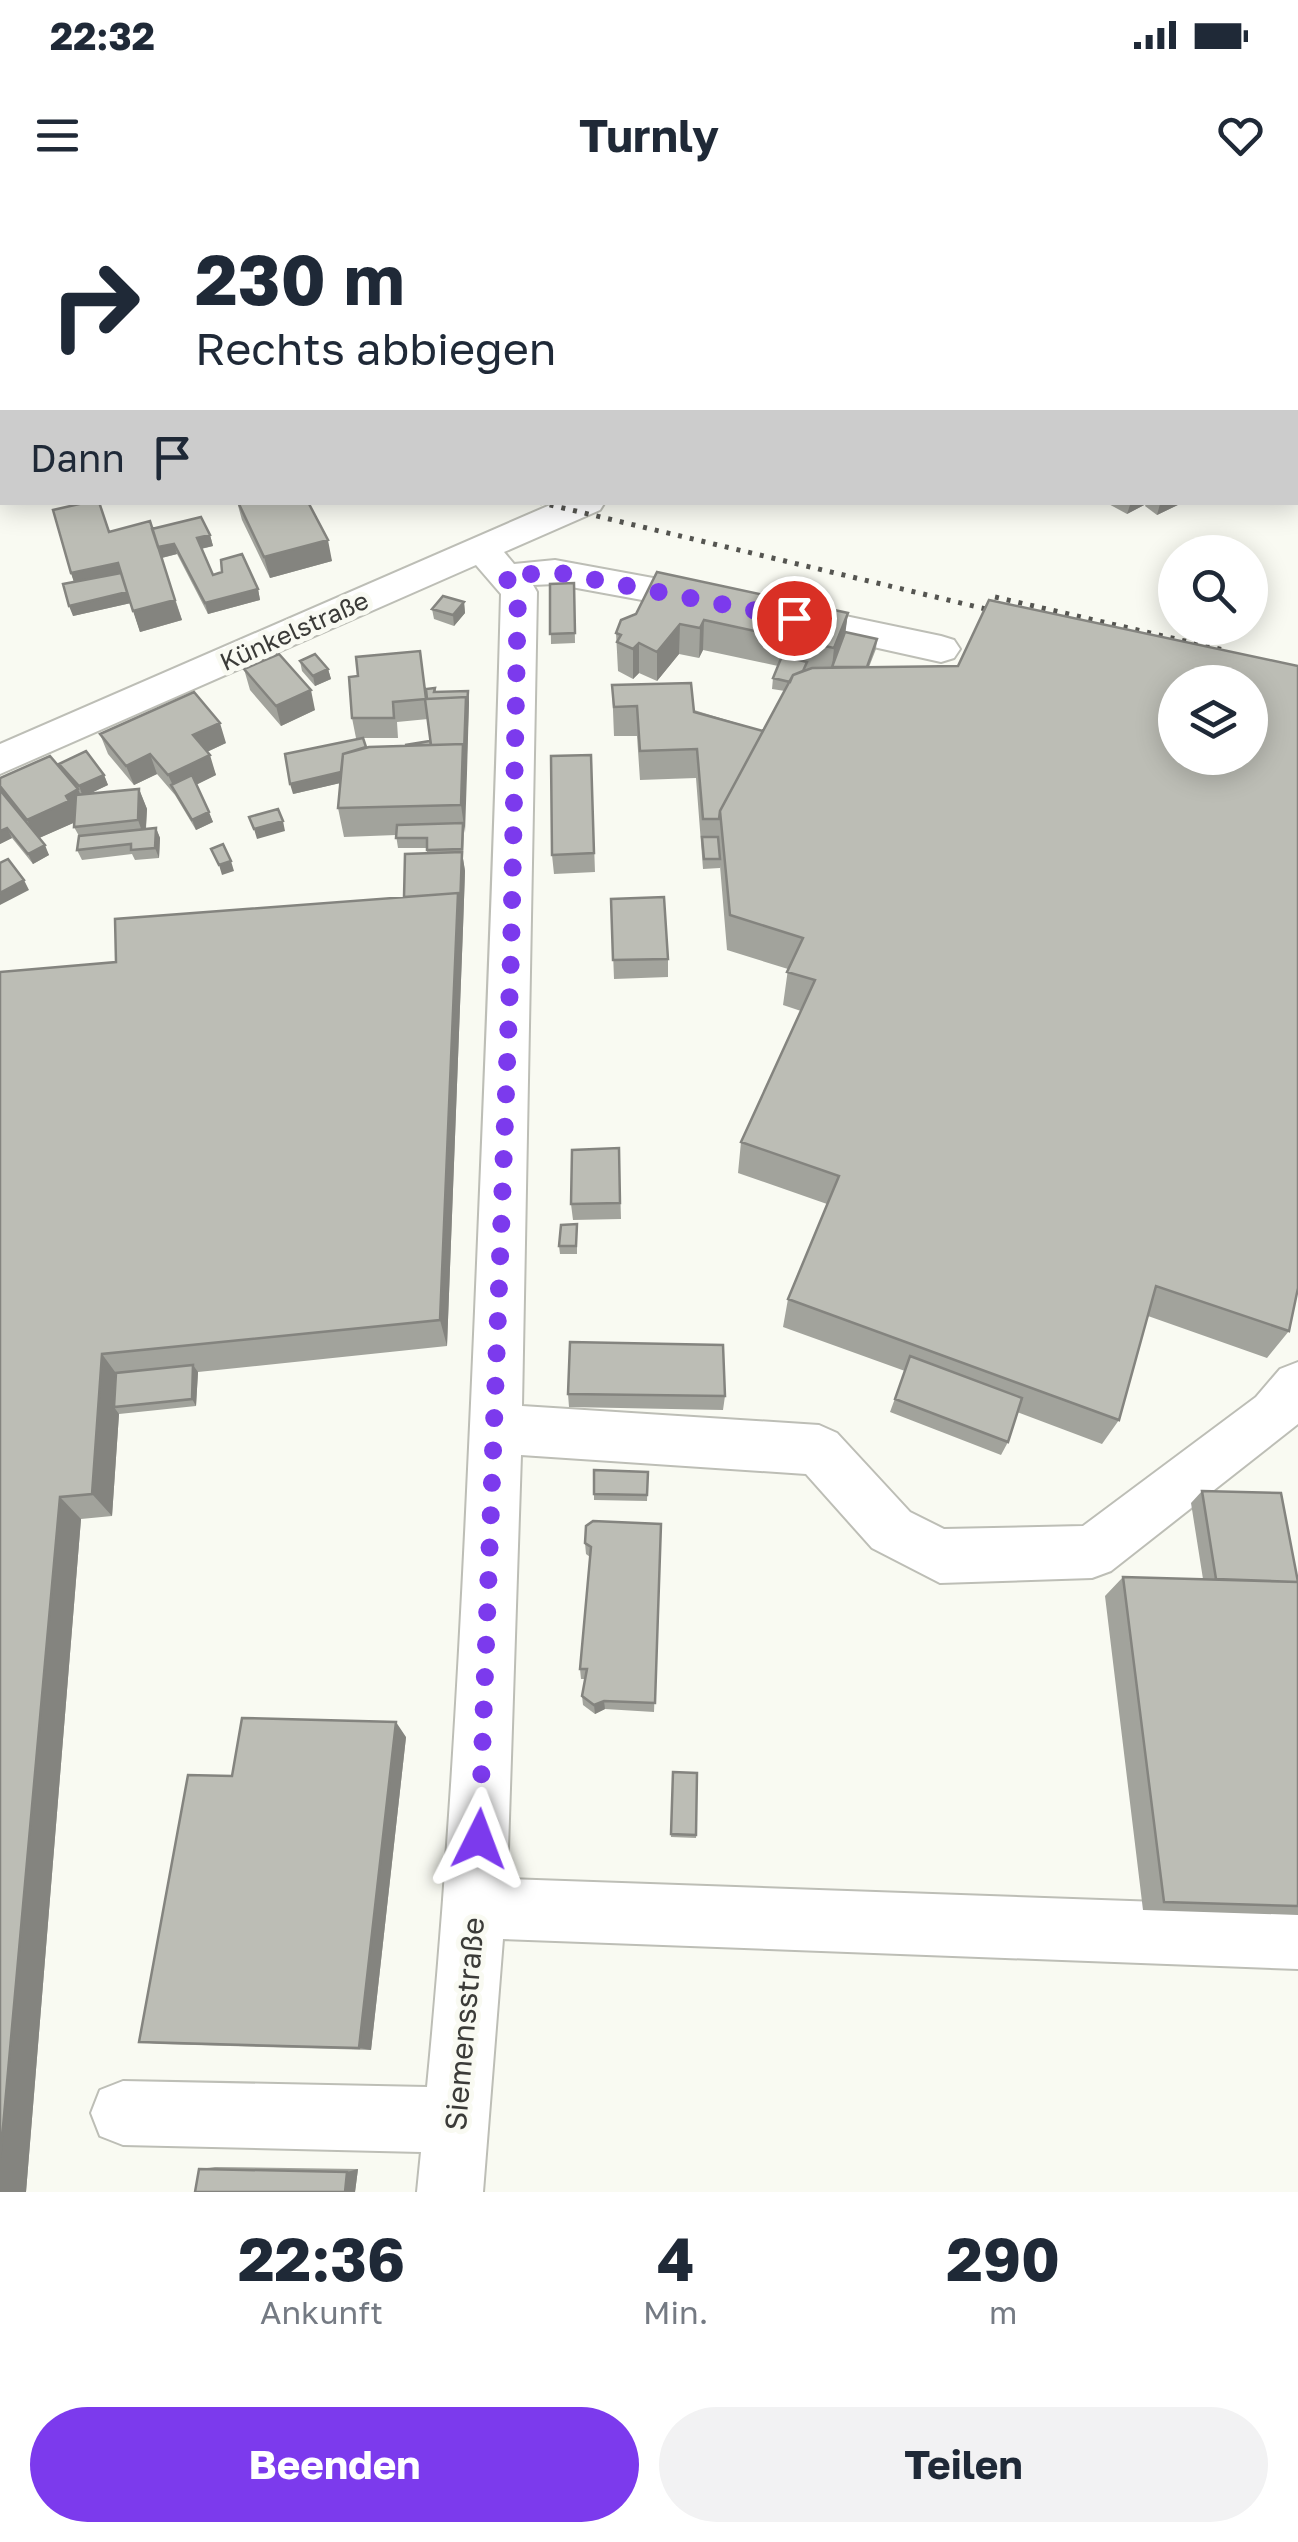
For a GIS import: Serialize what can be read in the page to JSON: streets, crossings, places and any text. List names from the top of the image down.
{
  "streets": {
    "street": ["Künkelstraße", "Siemensstraße"]
  },
  "crossings": [
    ["Künkelstraße", "Siemensstraße"]
  ],
  "page": {
    "status": "22:32",
    "header": "Turnly",
    "turn": ["230 m", "Rechts abbiegen"],
    "then": "Dann",
    "eta": [
      "22:36",
      "Ankunft",
      "4",
      "Min.",
      "290",
      "m"
    ],
    "buttons": ["Beenden", "Teilen"]
  }
}
